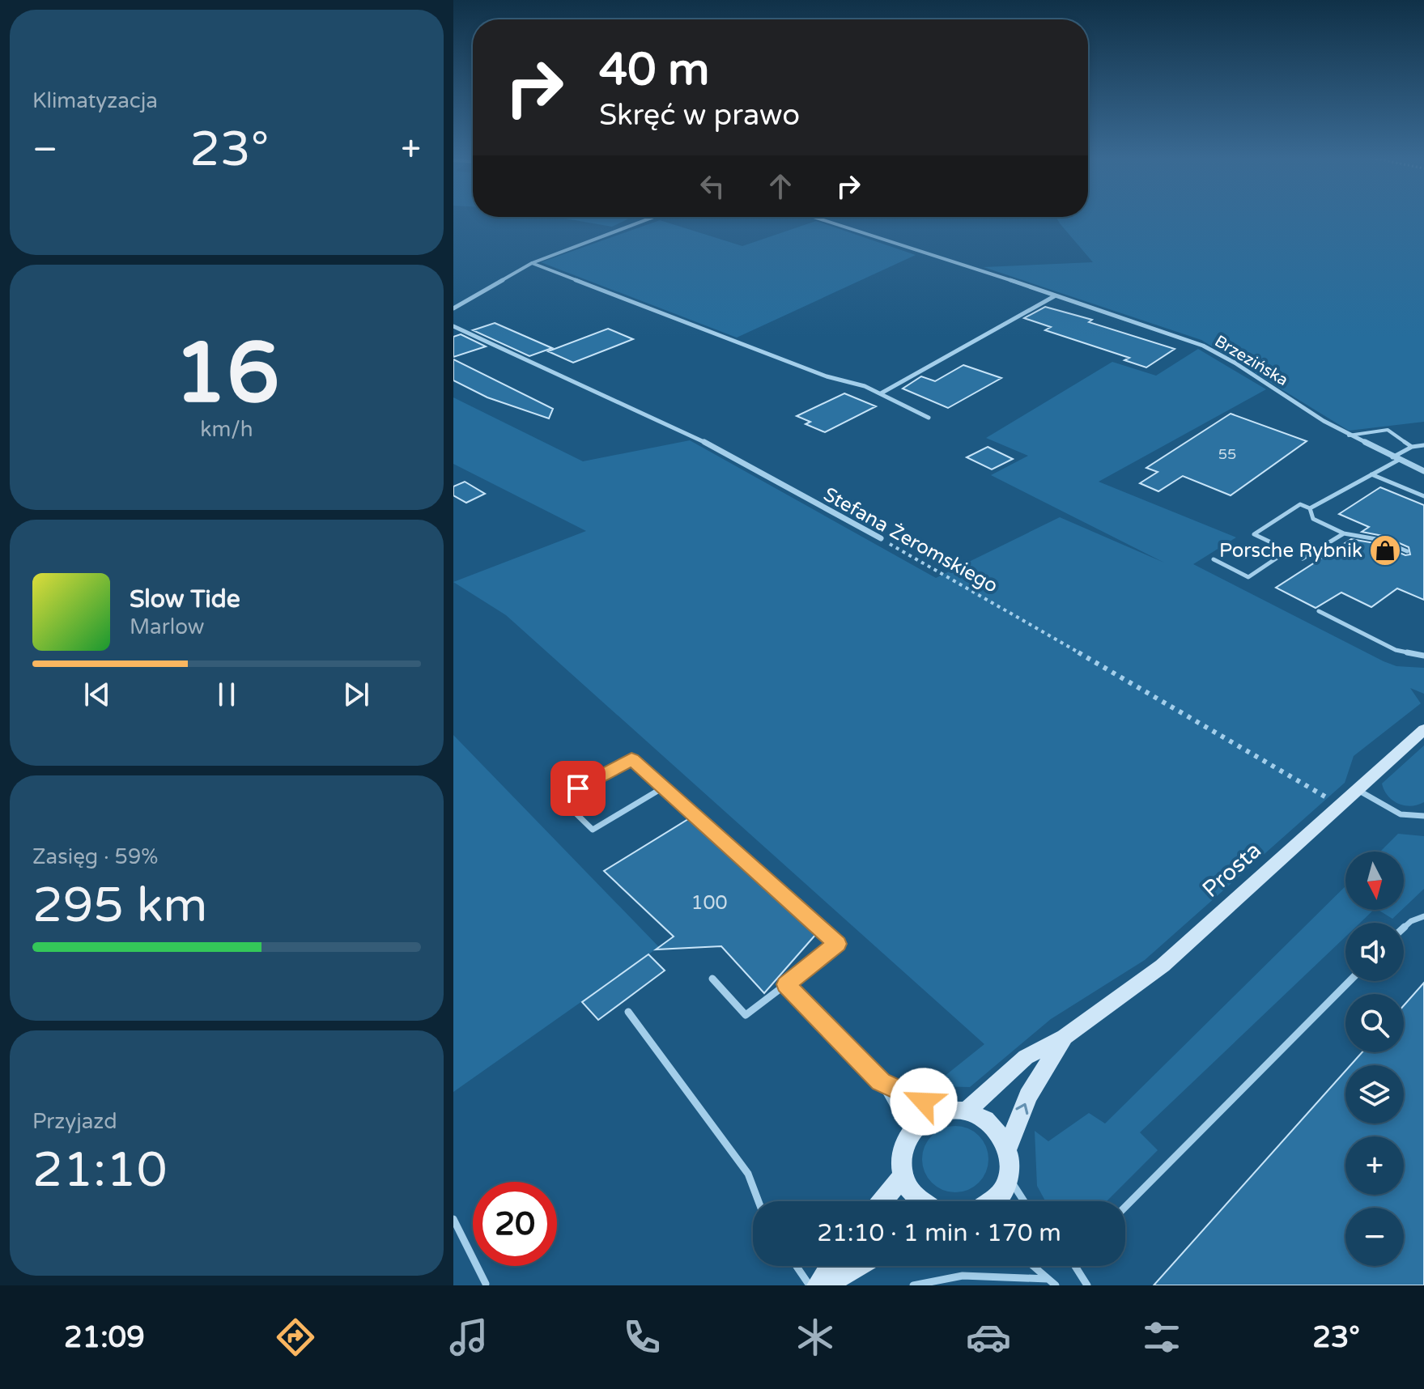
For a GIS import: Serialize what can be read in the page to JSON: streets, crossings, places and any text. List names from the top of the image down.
{
  "streets": {
    "main road": ["Prosta"],
    "street": ["Brzezińska", "Stefana Żeromskiego"]
  },
  "crossings": [
    ["Stefana Żeromskiego", "Prosta"]
  ],
  "places": {
    "shop": ["Porsche Rybnik"]
  },
  "house_numbers": ["55", "100"],
  "north": "bottom",
  "page": {
    "tile": [
      "Klimatyzacja",
      ["16", "km/h"],
      ["Zasięg · 59%", "295 km"],
      ["Przyjazd", "21:10"]
    ],
    "turn": ["40 m", "Skręć w prawo"],
    "heat": ["−", "23°", "+"],
    "song": ["Slow Tide", "Marlow"],
    "map_buttons": ["+", "−"],
    "limit": "20",
    "trip": "21:10 · 1 min · 170 m",
    "tabs": ["21:09", "23°"]
  }
}
